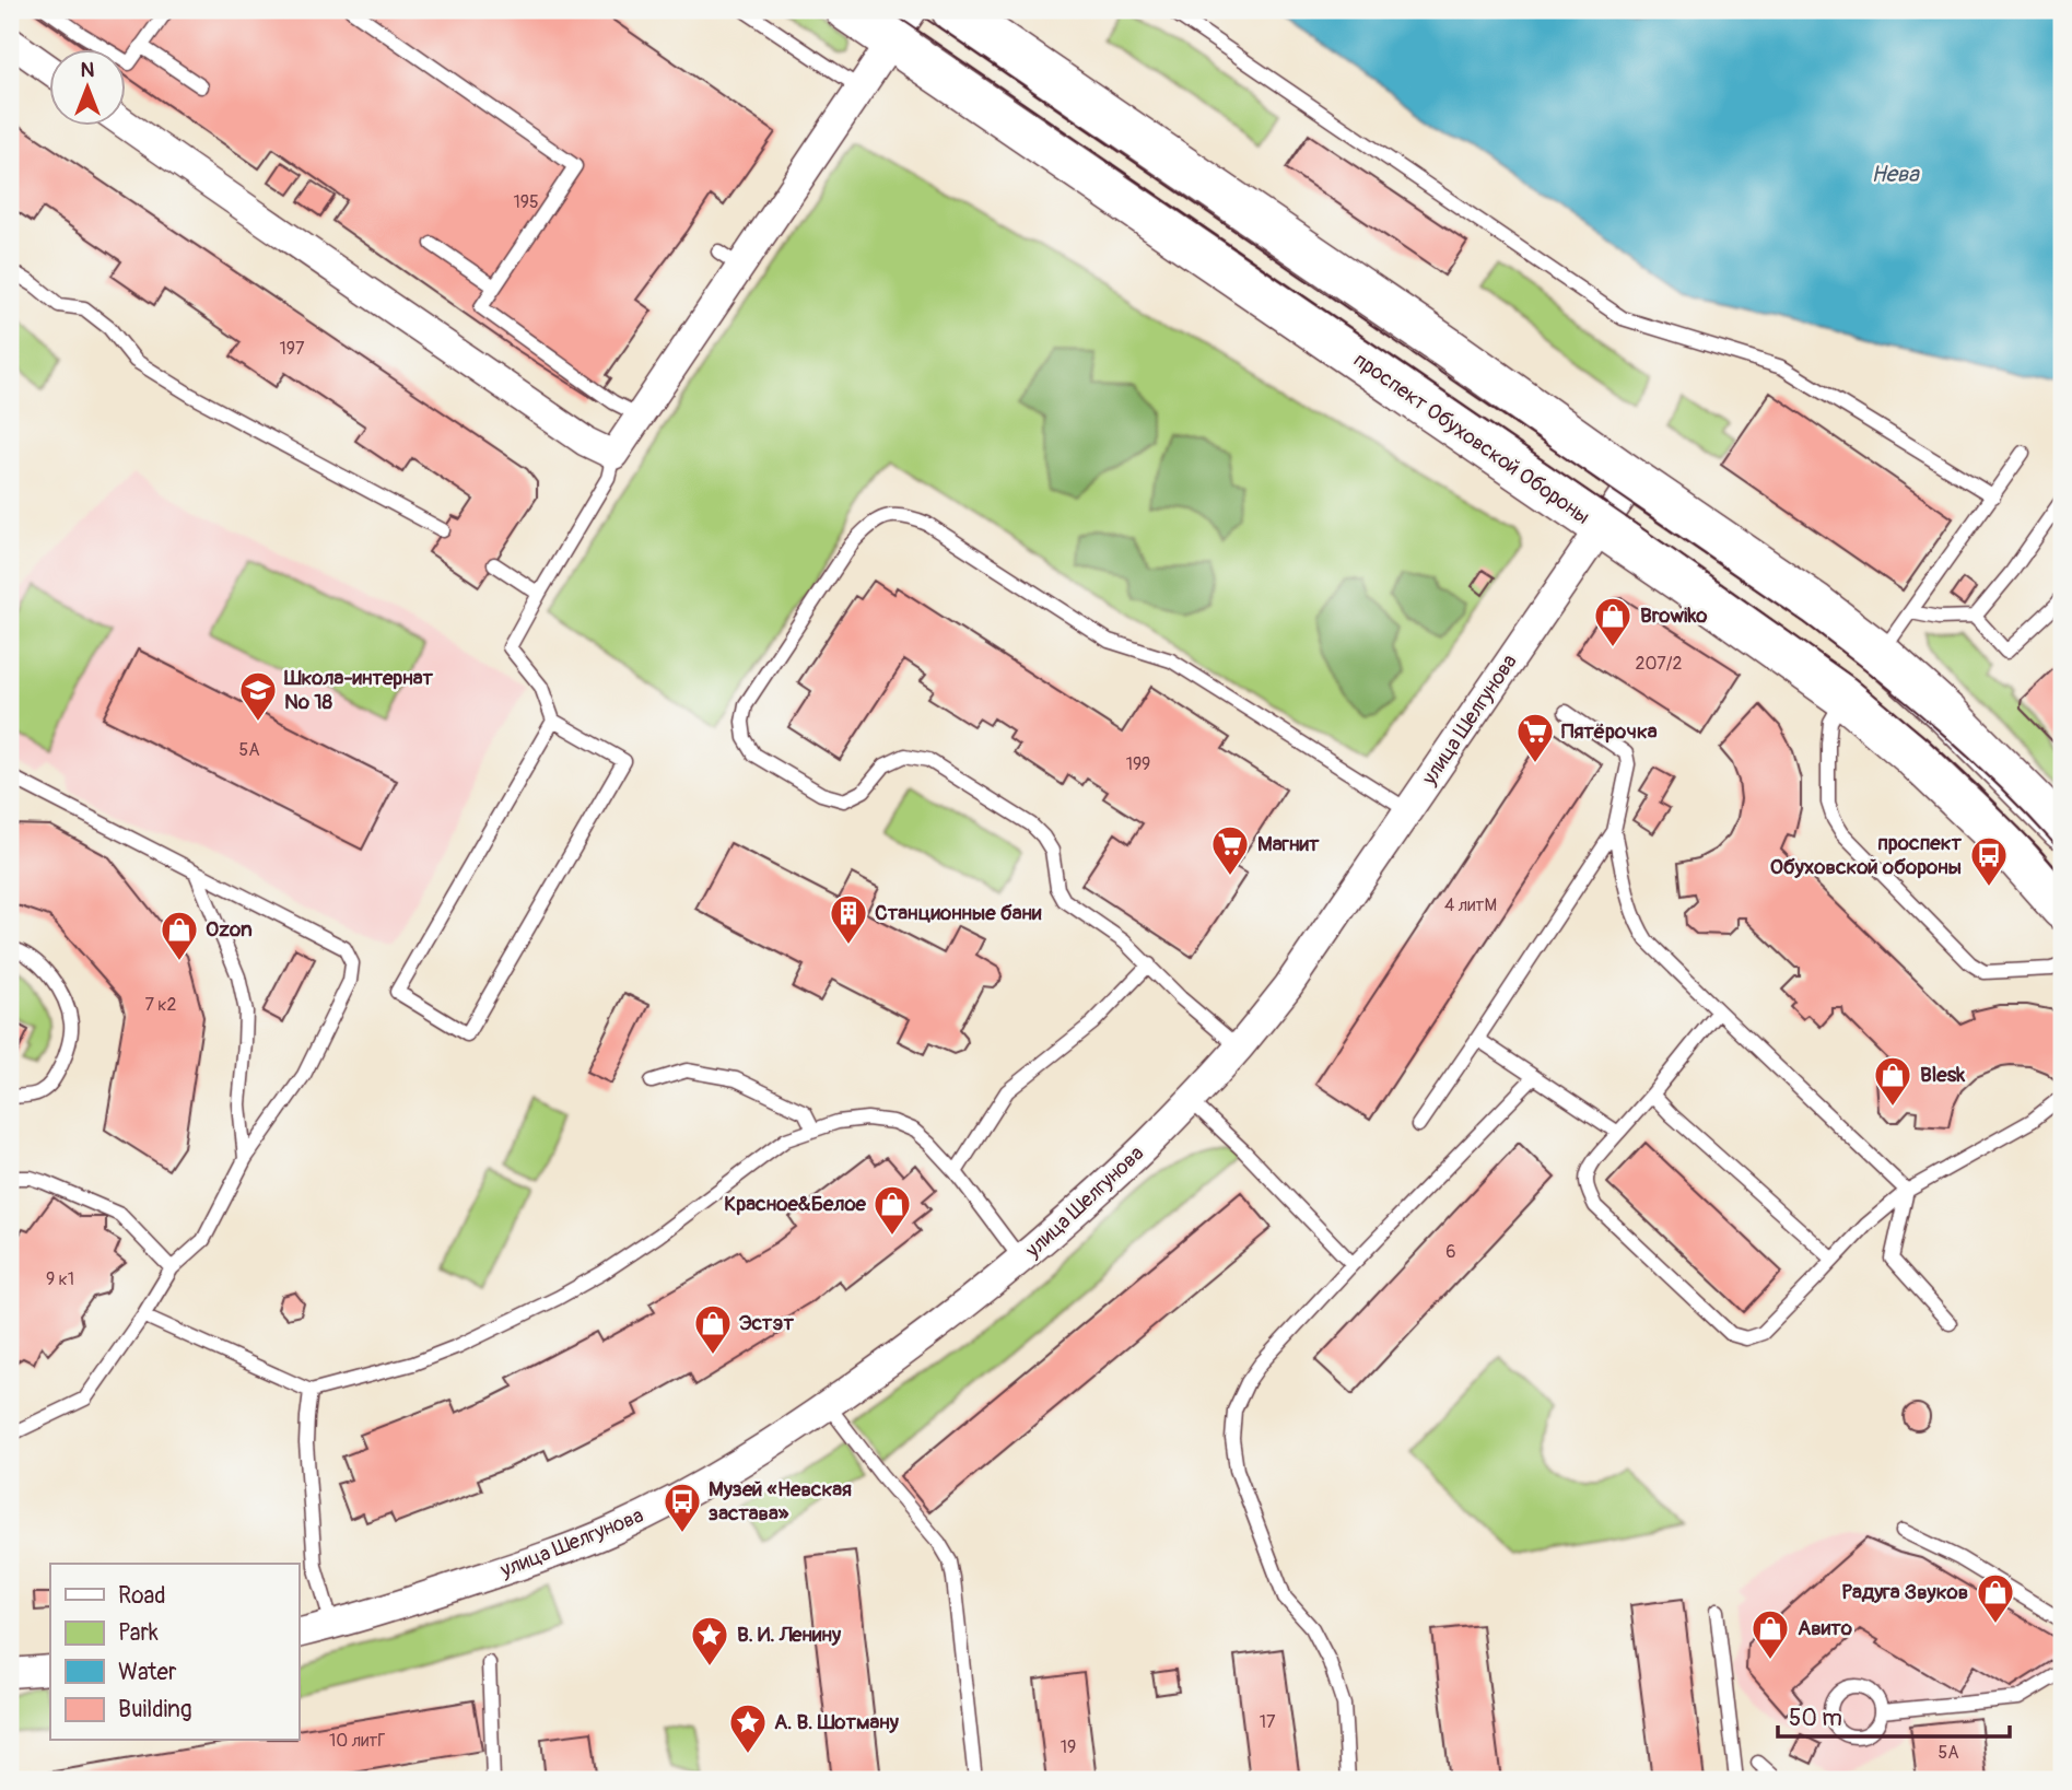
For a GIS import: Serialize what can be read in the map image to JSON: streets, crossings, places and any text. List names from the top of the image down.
{
  "streets": {
    "main road": ["проспект Обуховской Обороны"],
    "street": ["улица Шелгунова"]
  },
  "crossings": [
    ["проспект Обуховской Обороны", "улица Шелгунова"]
  ],
  "water": ["Нева"],
  "places": {
    "shop": [
      "Browiko",
      "Ozon",
      "Blesk",
      "Красное&Белое",
      "Эстэт",
      "Радуга Звуков",
      "Авито"
    ],
    "school or university": ["Школа-интернат № 18"],
    "supermarket": ["Пятёрочка", "Магнит"],
    "bus stop": ["проспект Обуховской обороны", "Музей «Невская застава»"],
    "building": ["Станционные бани"],
    "place": ["В. И. Ленину", "А. В. Шотману"]
  },
  "house_numbers": [
    "195",
    "197",
    "207/2",
    "5А",
    "199",
    "4 литМ",
    "7 к2",
    "6",
    "9 к1",
    "17",
    "10 литГ",
    "19",
    "5А"
  ],
  "legend": [
    "Road",
    "Park",
    "Water",
    "Building"
  ],
  "scale_bar": "50 m",
  "north": "top"
}
